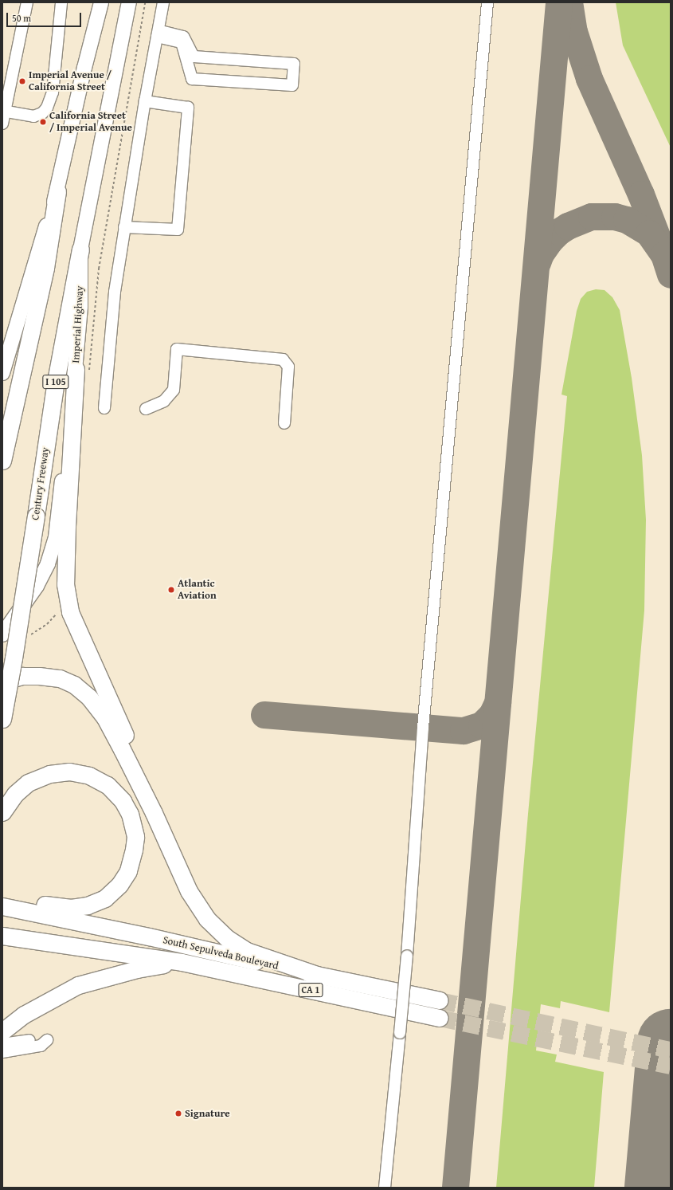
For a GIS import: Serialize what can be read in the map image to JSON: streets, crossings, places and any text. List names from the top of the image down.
{
  "streets": {
    "highway": [
      "I 105",
      "Century Freeway",
      "South Sepulveda Boulevard",
      "CA 1"
    ],
    "main road": ["Imperial Highway"]
  },
  "crossings": [
    ["Imperial Highway", "Century Freeway"]
  ],
  "places": [
    "Imperial Avenue / California Street",
    "California Street / Imperial Avenue",
    "Atlantic Aviation",
    "Signature"
  ],
  "scale_bar": "50 m"
}
